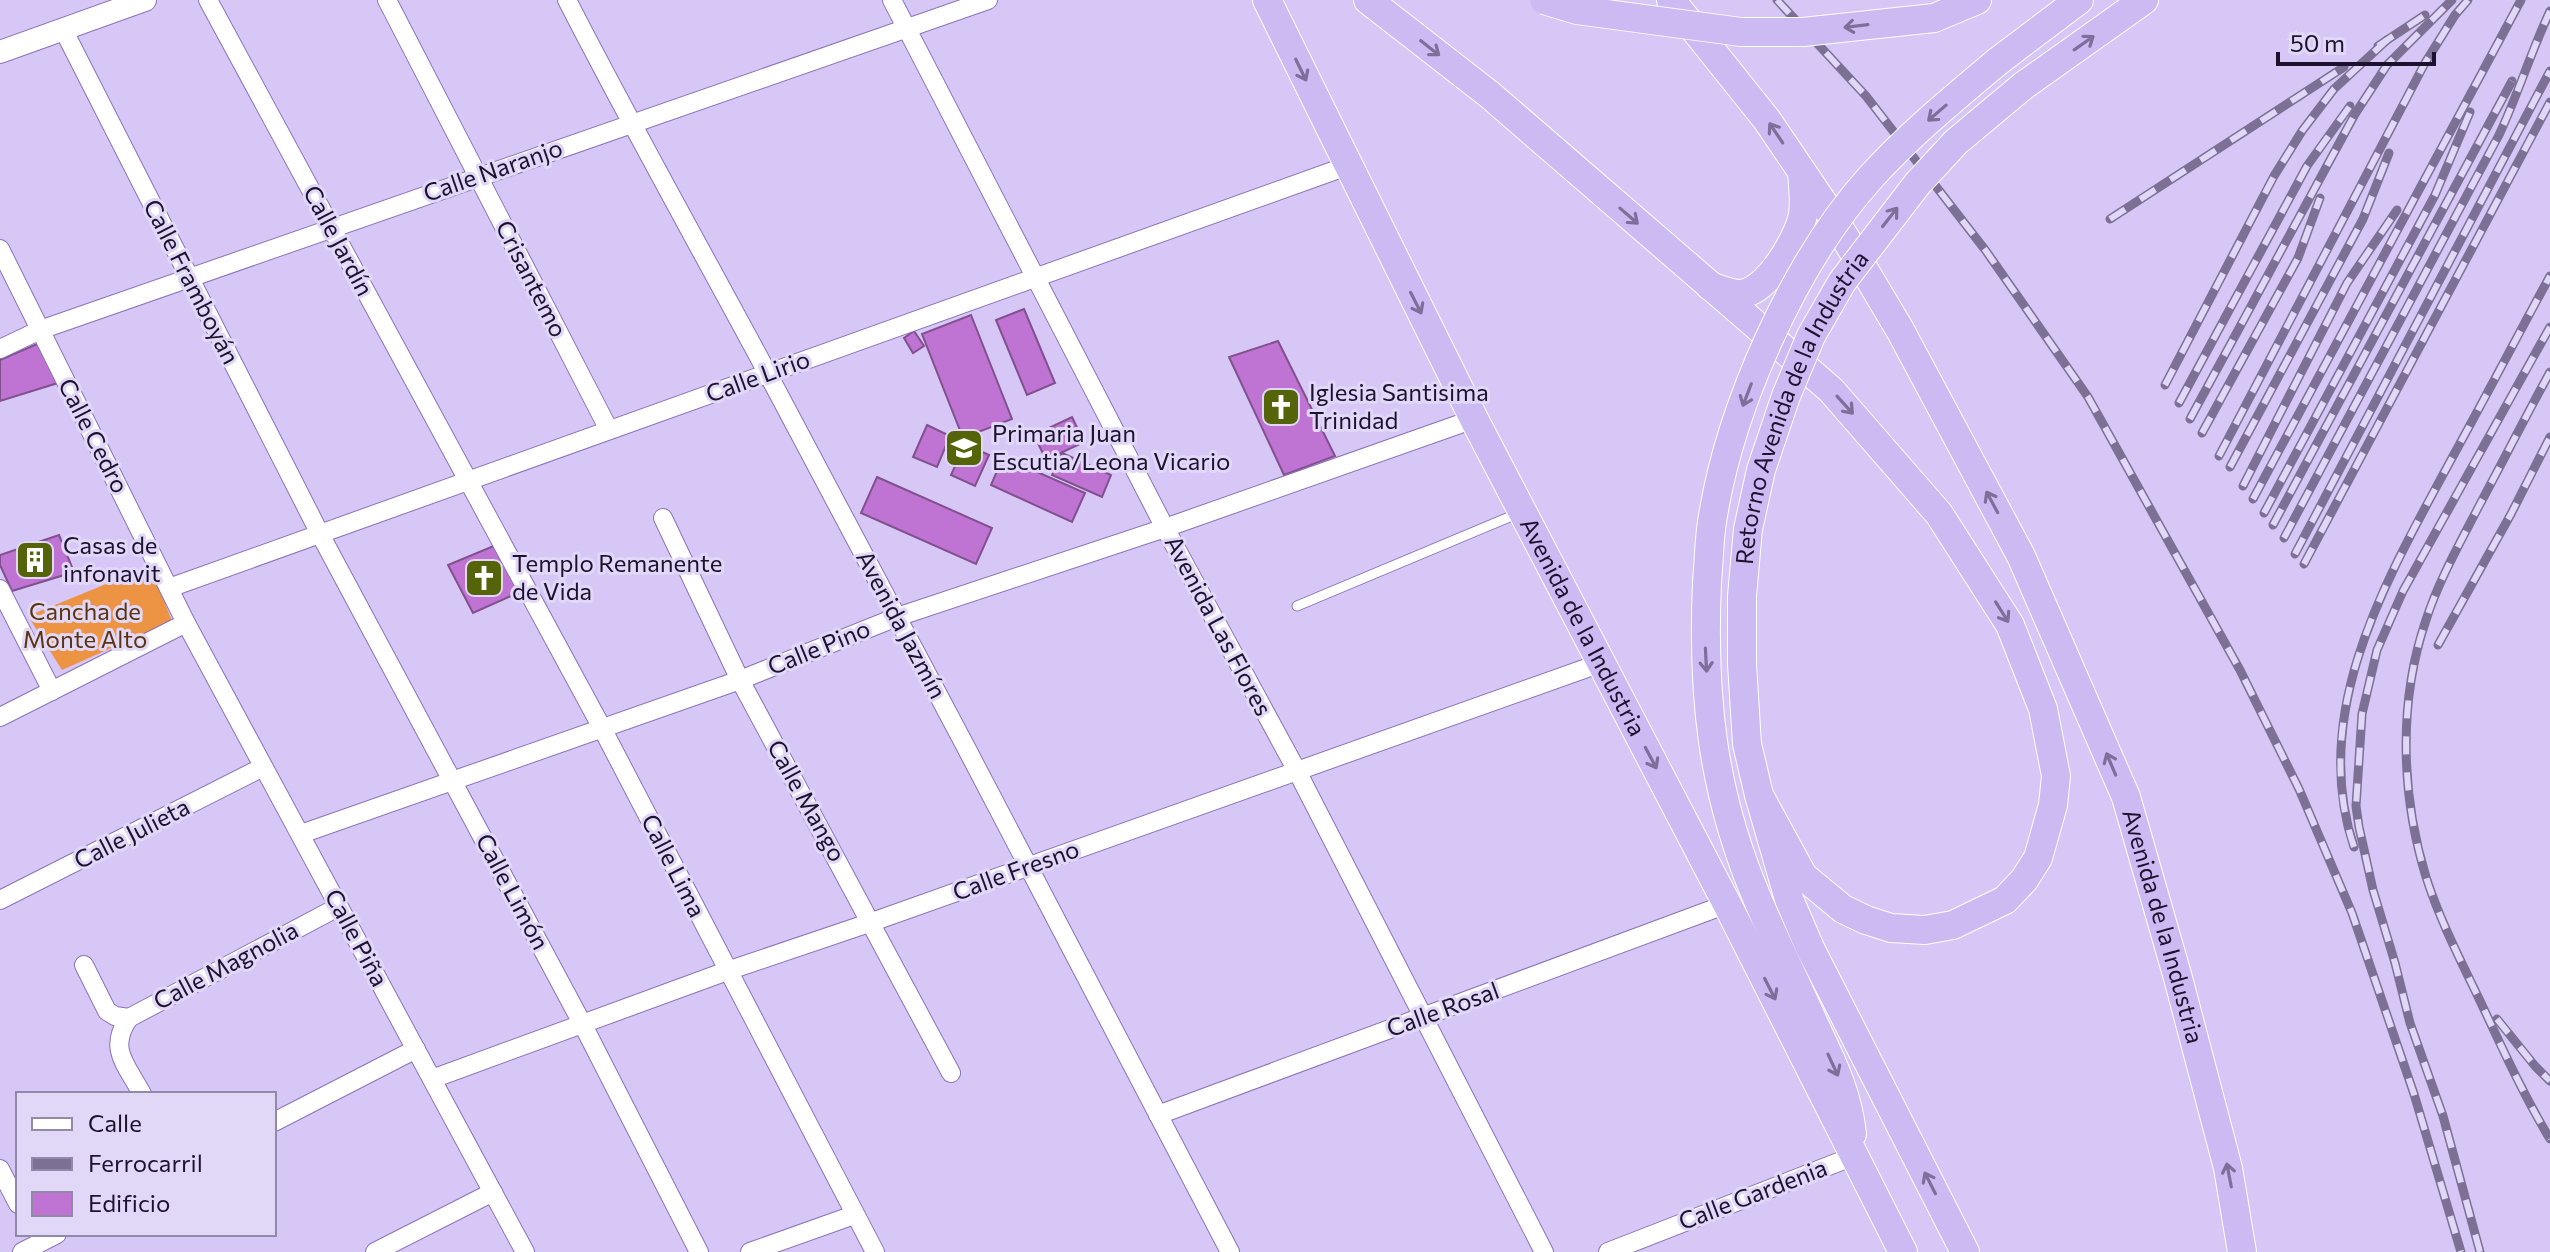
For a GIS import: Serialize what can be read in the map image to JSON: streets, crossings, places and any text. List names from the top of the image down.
{
  "streets": {
    "highway": ["Retorno Avenida de la Industria", "Avenida de la Industria"],
    "street": [
      "Calle Naranjo",
      "Calle Jardín",
      "Crisantemo",
      "Calle Framboyán",
      "Calle Lirio",
      "Calle Cedro",
      "Avenida Jazmín",
      "Avenida Las Flores",
      "Calle Pino",
      "Calle Mango",
      "Calle Julieta",
      "Calle Lima",
      "Calle Fresno",
      "Calle Limón",
      "Calle Piña",
      "Calle Magnolia",
      "Calle Rosal",
      "Calle Gardenia"
    ]
  },
  "crossings": [
    ["Calle Naranjo", "Calle Jardín"],
    ["Calle Naranjo", "Crisantemo"],
    ["Calle Naranjo", "Calle Framboyán"],
    ["Calle Naranjo", "Calle Cedro"],
    ["Calle Naranjo", "Avenida Jazmín"],
    ["Calle Naranjo", "Avenida Las Flores"],
    ["Calle Jardín", "Calle Lirio"],
    ["Calle Jardín", "Calle Lima"],
    ["Crisantemo", "Calle Lirio"],
    ["Calle Framboyán", "Calle Lirio"],
    ["Calle Framboyán", "Calle Limón"],
    ["Calle Lirio", "Calle Cedro"],
    ["Calle Lirio", "Avenida Jazmín"],
    ["Calle Lirio", "Avenida Las Flores"],
    ["Calle Lirio", "Avenida de la Industria"],
    ["Calle Lirio", "Calle Lima"],
    ["Calle Lirio", "Calle Limón"],
    ["Calle Cedro", "Calle Piña"],
    ["Avenida Jazmín", "Calle Pino"],
    ["Avenida Jazmín", "Calle Fresno"],
    ["Avenida Jazmín", "Calle Rosal"],
    ["Avenida Las Flores", "Calle Pino"],
    ["Avenida Las Flores", "Calle Fresno"],
    ["Avenida Las Flores", "Calle Rosal"],
    ["Avenida de la Industria", "Calle Pino"],
    ["Avenida de la Industria", "Calle Fresno"],
    ["Avenida de la Industria", "Calle Rosal"],
    ["Avenida de la Industria", "Calle Gardenia"],
    ["Calle Pino", "Calle Mango"],
    ["Calle Pino", "Calle Lima"],
    ["Calle Pino", "Calle Limón"],
    ["Calle Pino", "Calle Piña"],
    ["Calle Mango", "Calle Fresno"],
    ["Calle Julieta", "Calle Piña"],
    ["Calle Lima", "Calle Fresno"],
    ["Calle Fresno", "Calle Limón"],
    ["Calle Fresno", "Calle Piña"],
    ["Calle Piña", "Calle Magnolia"]
  ],
  "one_way": ["Retorno Avenida de la Industria"],
  "parks": ["Cancha de Monte Alto"],
  "places": {
    "church": ["Iglesia Santisima Trinidad", "Templo Remanente de Vida"],
    "school or university": ["Primaria Juan Escutia/Leona Vicario"],
    "building": ["Casas de infonavit"]
  },
  "legend": ["Calle", "Ferrocarril", "Edificio"],
  "scale_bar": "50 m"
}
